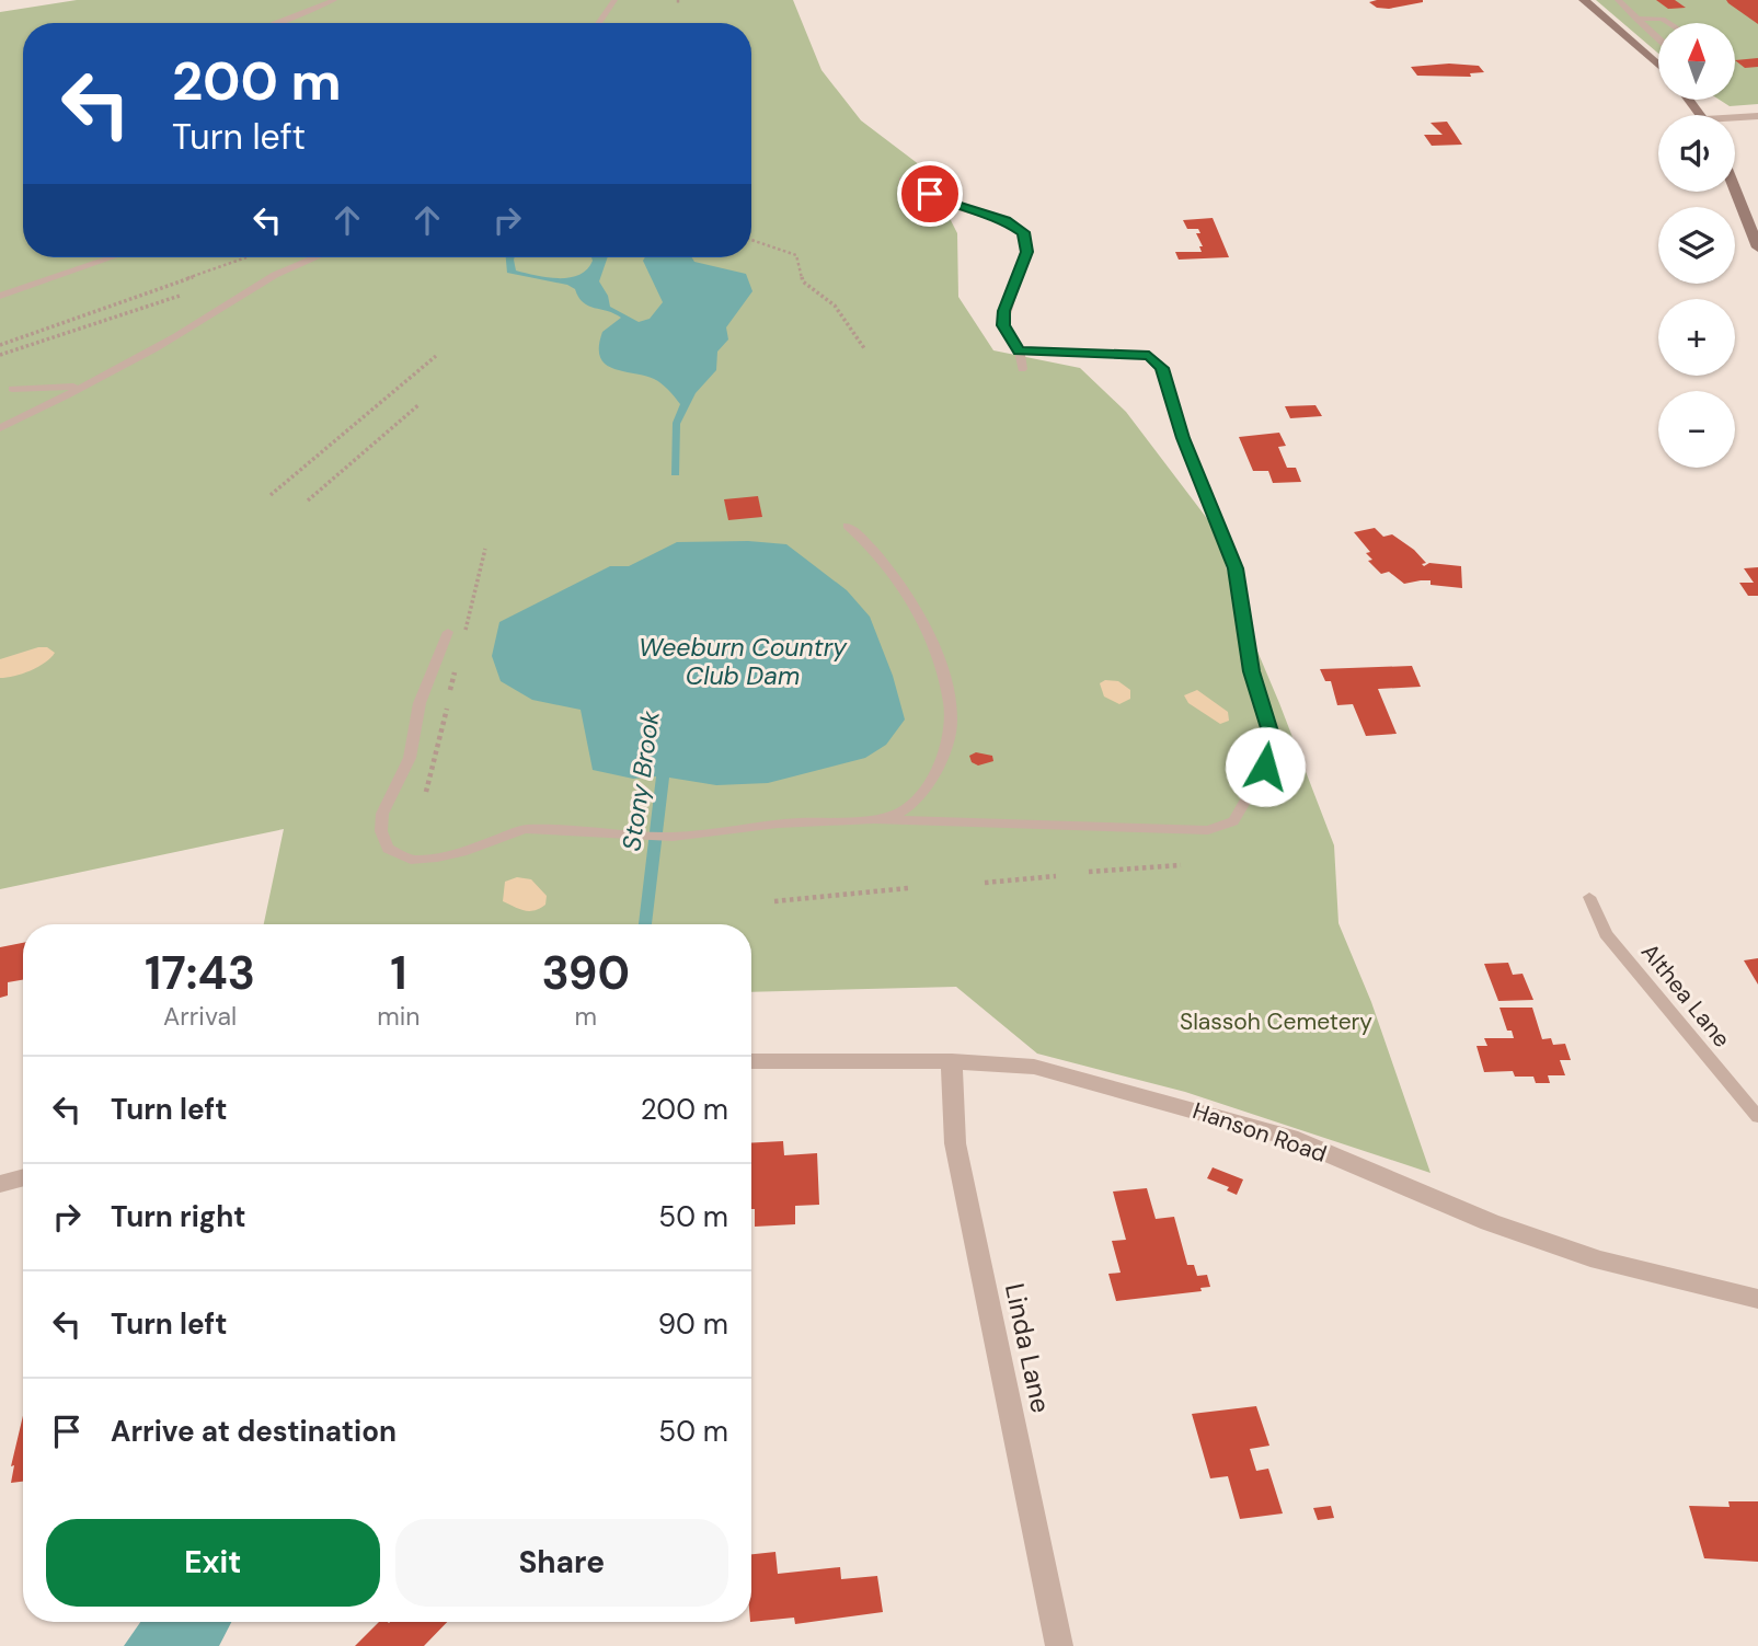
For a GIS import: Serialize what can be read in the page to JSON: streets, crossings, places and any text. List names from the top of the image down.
{
  "streets": {
    "street": ["Hanson Road", "Linda Lane"],
    "lane": ["Althea Lane"]
  },
  "crossings": [
    ["Hanson Road", "Linda Lane"]
  ],
  "water": ["Weeburn Country Club Dam", "Stony Brook"],
  "parks": ["Slassoh Cemetery"],
  "north": "top",
  "page": {
    "map_buttons": ["+", "−"],
    "turn": ["200 m", "Turn left"],
    "eta": [
      "17:43",
      "Arrival",
      "1",
      "min",
      "390",
      "m"
    ],
    "list": [
      {
        "name": "Turn left",
        "value": "200 m"
      },
      {
        "name": "Turn right",
        "value": "50 m"
      },
      {
        "name": "Turn left",
        "value": "90 m"
      },
      {
        "name": "Arrive at destination",
        "value": "50 m"
      }
    ],
    "buttons": ["Exit", "Share"]
  }
}
